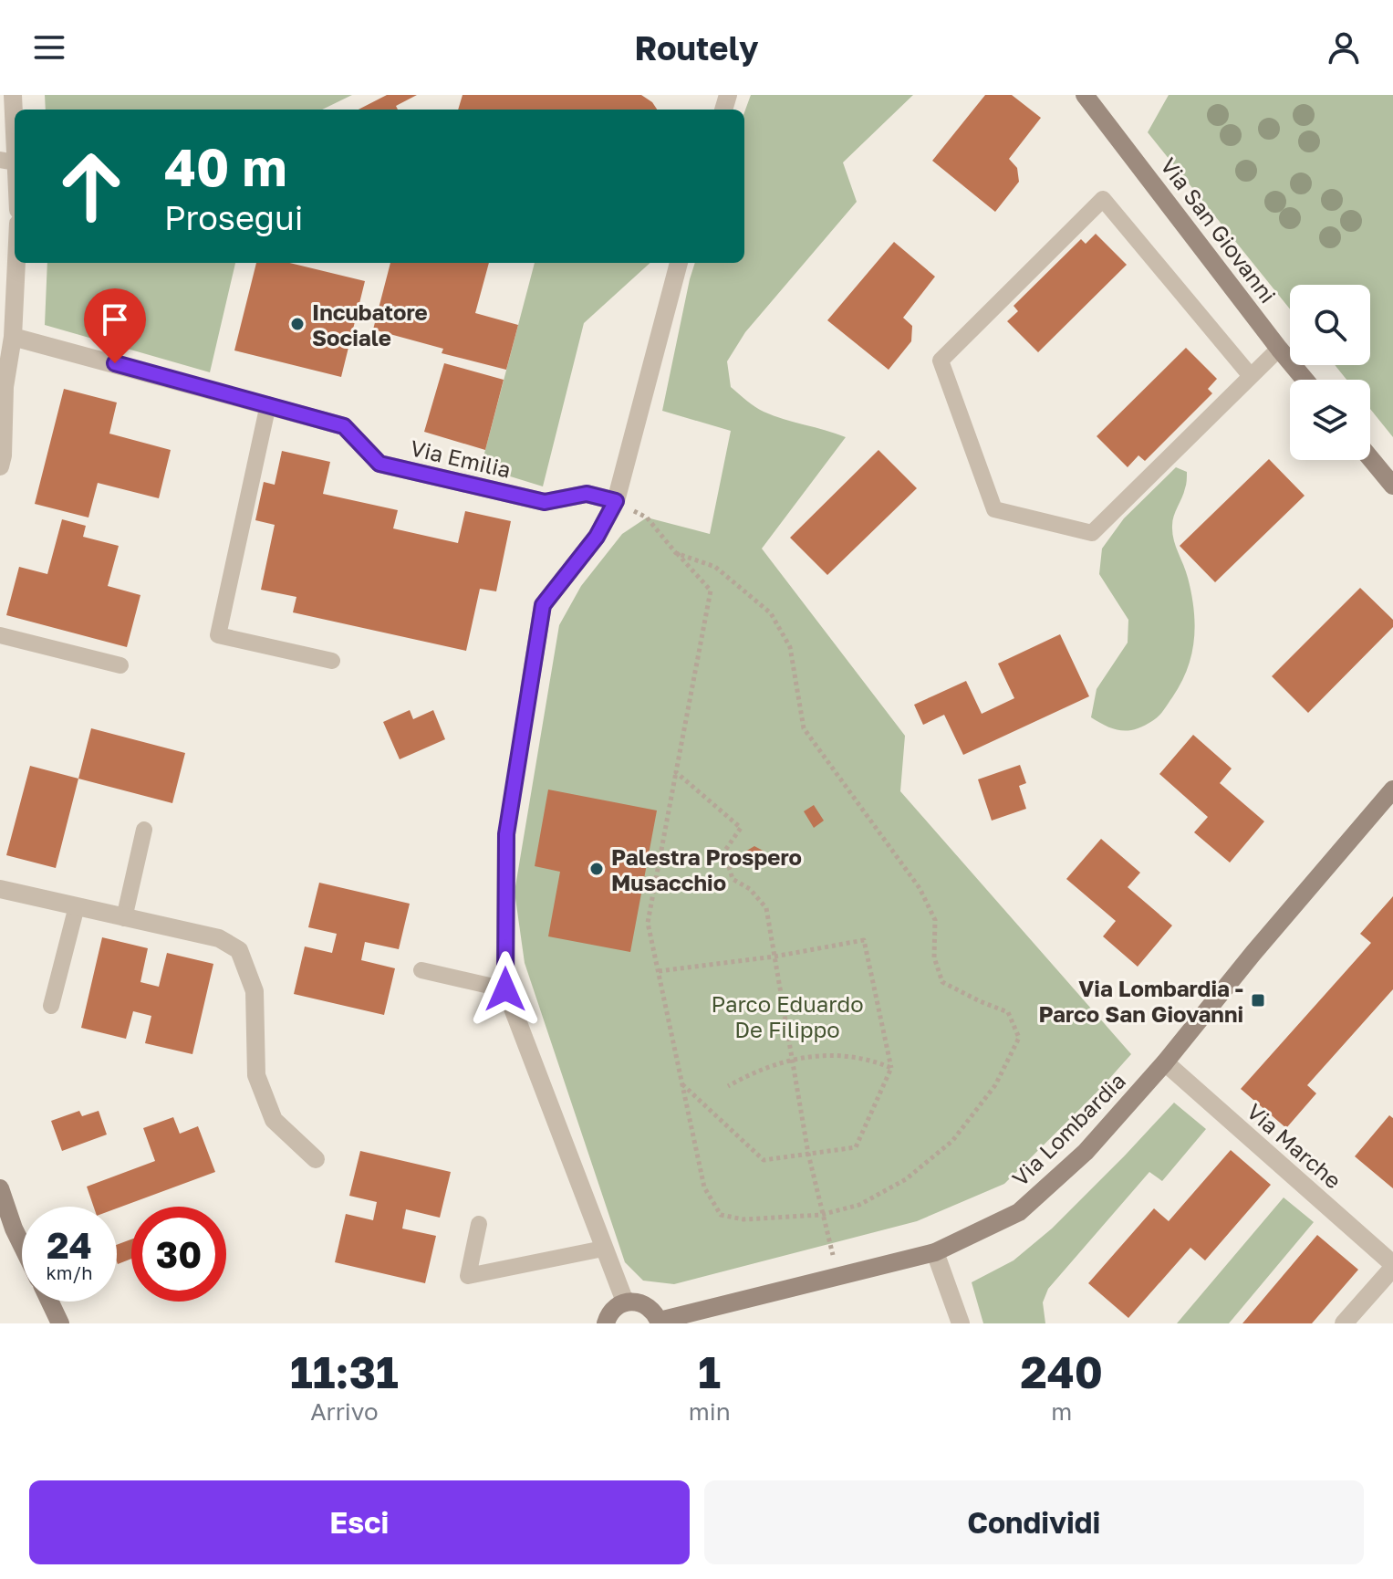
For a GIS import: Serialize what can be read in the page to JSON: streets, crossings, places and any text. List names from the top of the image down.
{
  "streets": {
    "street": [
      "Via San Giovanni",
      "Via Emilia",
      "Via Lombardia",
      "Via Marche"
    ]
  },
  "crossings": [
    ["Via Lombardia", "Via Marche"]
  ],
  "parks": ["Parco Eduardo De Filippo"],
  "places": {
    "other": ["Incubatore Sociale", "Palestra Prospero Musacchio"],
    "transit": ["Via Lombardia - Parco San Giovanni"]
  },
  "page": {
    "header": "Routely",
    "turn": ["40 m", "Prosegui"],
    "speed": "24 km/h",
    "limit": "30",
    "eta": [
      "11:31",
      "Arrivo",
      "1",
      "min",
      "240",
      "m"
    ],
    "buttons": ["Esci", "Condividi"]
  }
}
